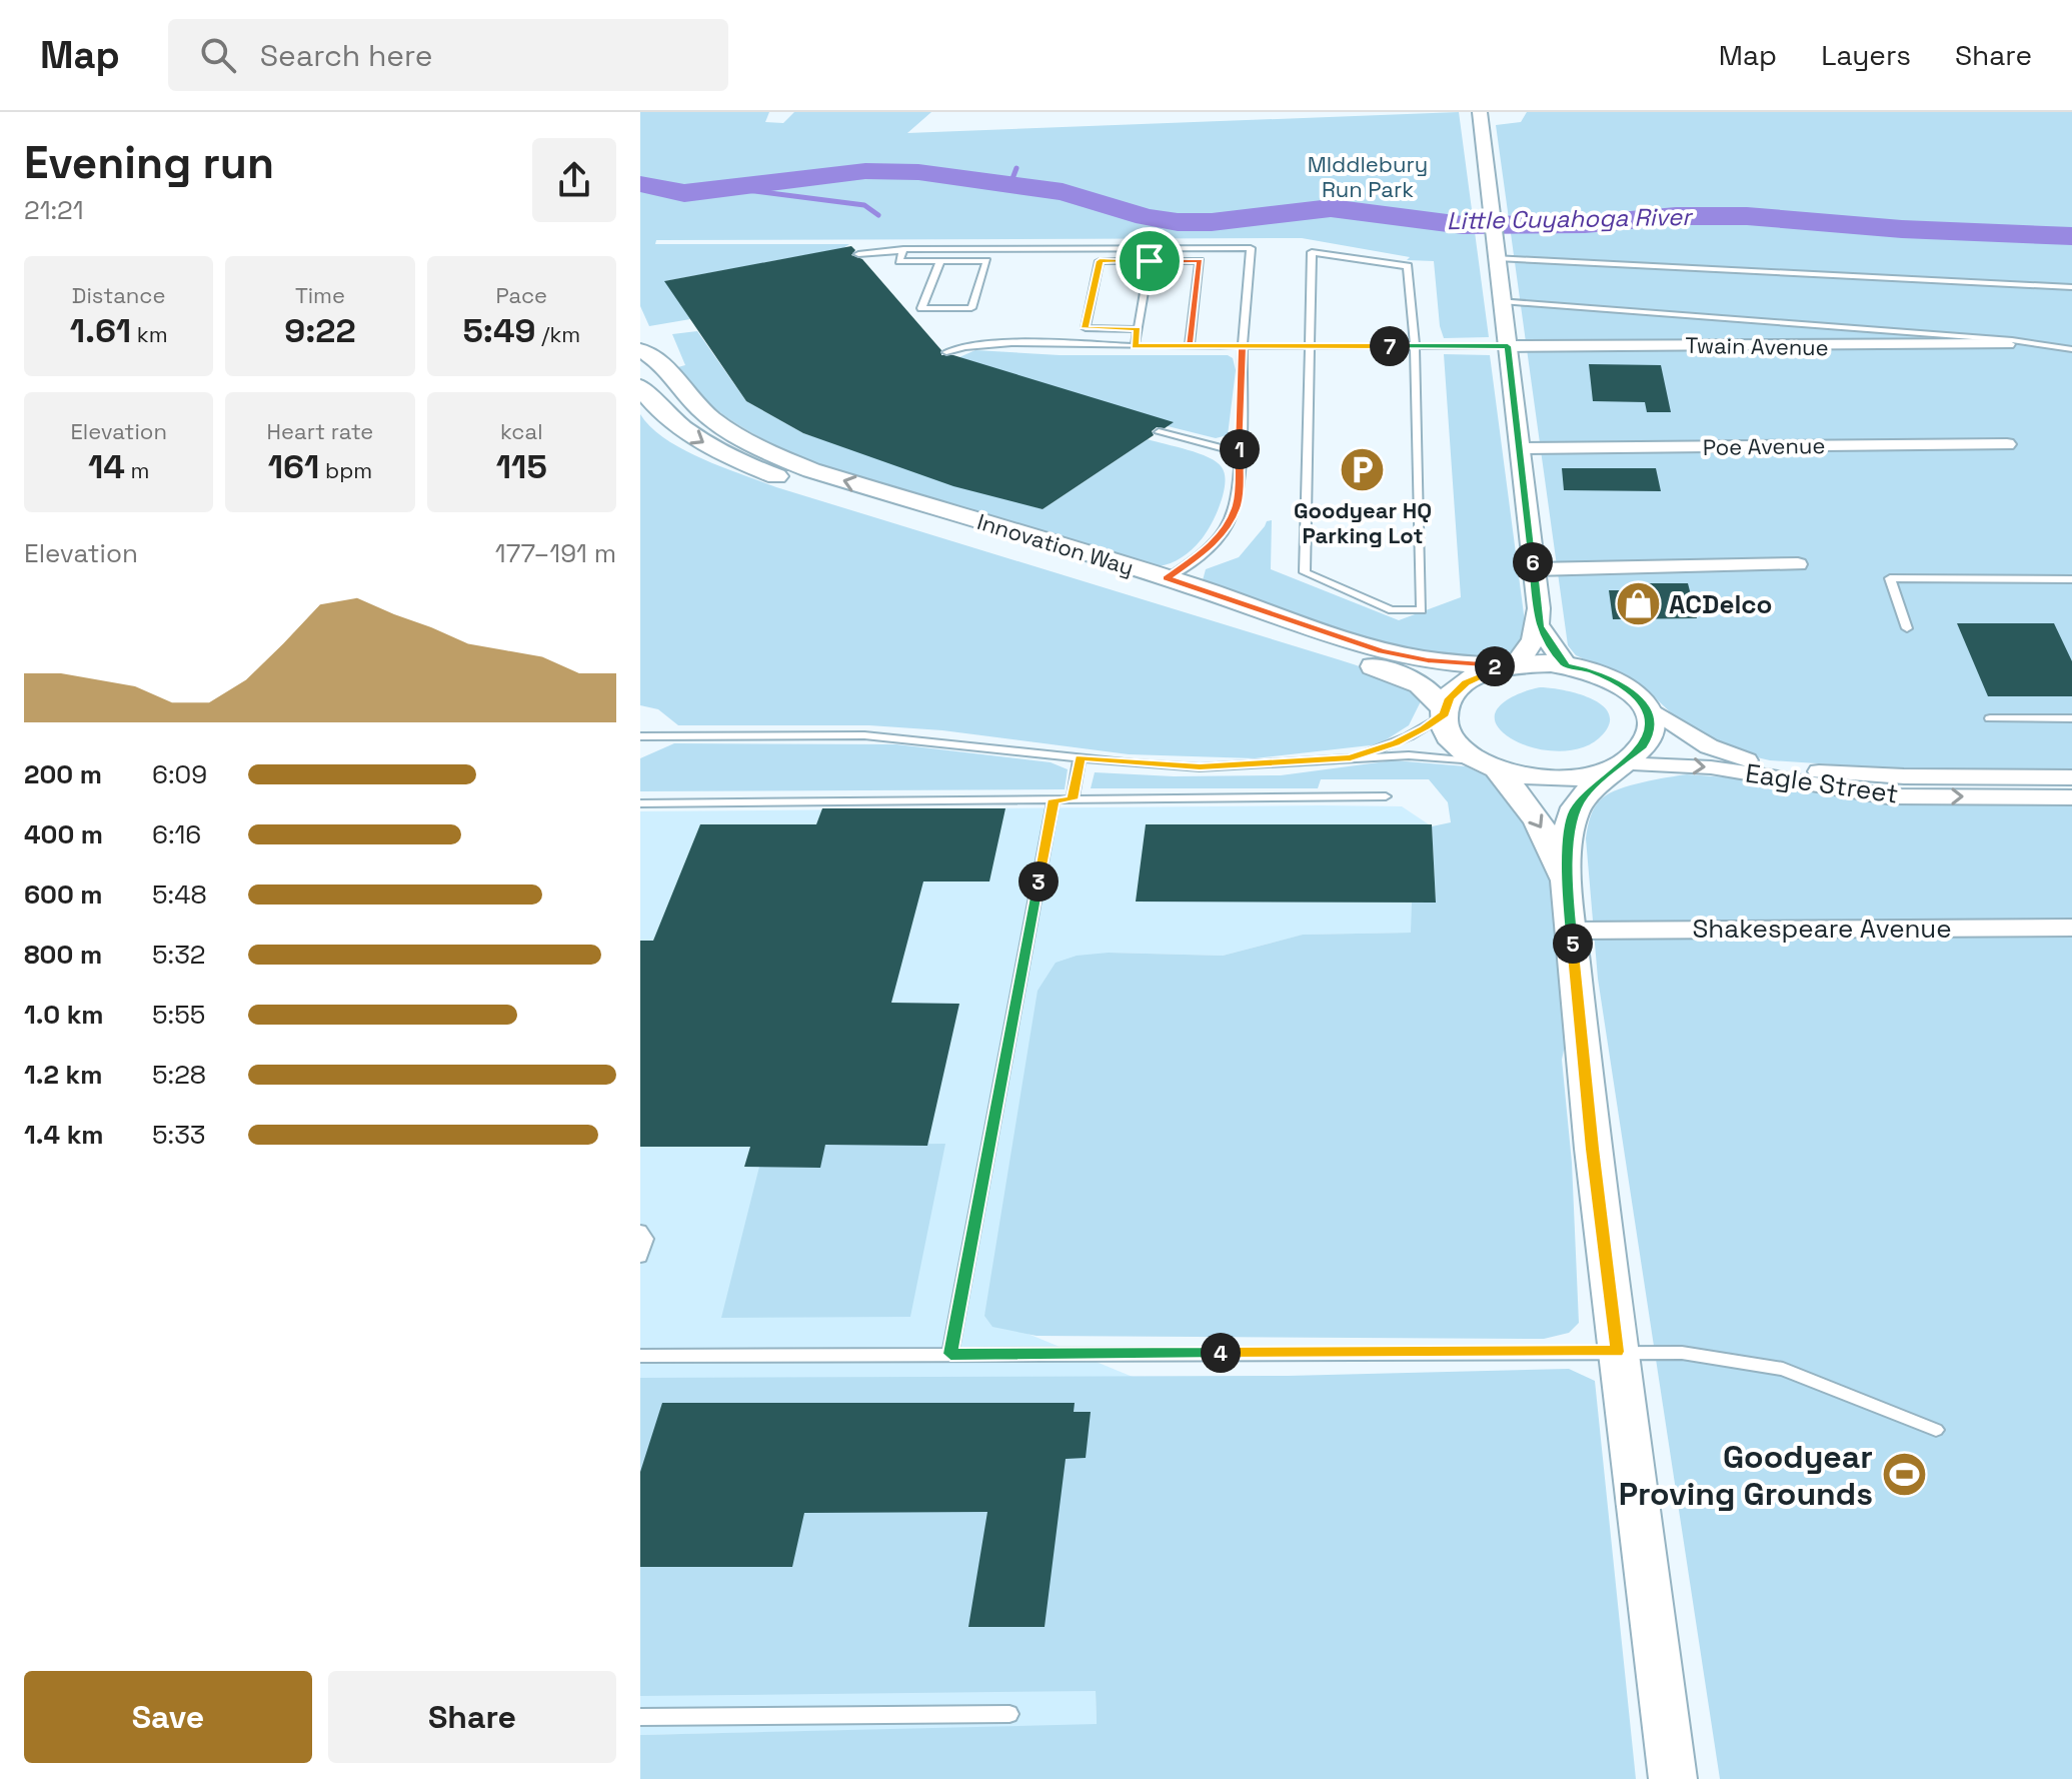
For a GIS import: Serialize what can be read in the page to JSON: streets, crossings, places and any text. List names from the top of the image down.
{
  "streets": {
    "main road": ["Innovation Way"],
    "street": [
      "Twain Avenue",
      "Poe Avenue",
      "Eagle Street",
      "Shakespeare Avenue"
    ]
  },
  "crossings": [
    ["Innovation Way", "Eagle Street"]
  ],
  "water": ["Little Cuyahoga River"],
  "parks": ["MIddlebury Run Park"],
  "places": {
    "parking": ["Goodyear HQ Parking Lot"],
    "shop": ["ACDelco"],
    "sports": ["Goodyear Proving Grounds"]
  },
  "page": {
    "header": "Map",
    "search": "Search here",
    "nav": ["Map", "Layers", "Share"],
    "heading": ["Evening run", "21:21"],
    "stats": [
      ["Distance", "1.61 km"],
      ["Time", "9:22"],
      ["Pace", "5:49 /km"],
      ["Elevation", "14 m"],
      ["Heart rate", "161 bpm"],
      ["kcal", "115"]
    ],
    "pins": [
      "7",
      "1",
      "6",
      "2",
      "3",
      "5",
      "4"
    ],
    "chart": ["Elevation", "177–191 m"],
    "list": [
      {
        "name": "200 m",
        "note": "6:09"
      },
      {
        "name": "400 m",
        "note": "6:16"
      },
      {
        "name": "600 m",
        "note": "5:48"
      },
      {
        "name": "800 m",
        "note": "5:32"
      },
      {
        "name": "1.0 km",
        "note": "5:55"
      },
      {
        "name": "1.2 km",
        "note": "5:28"
      },
      {
        "name": "1.4 km",
        "note": "5:33"
      }
    ],
    "buttons": ["Save", "Share"]
  }
}
